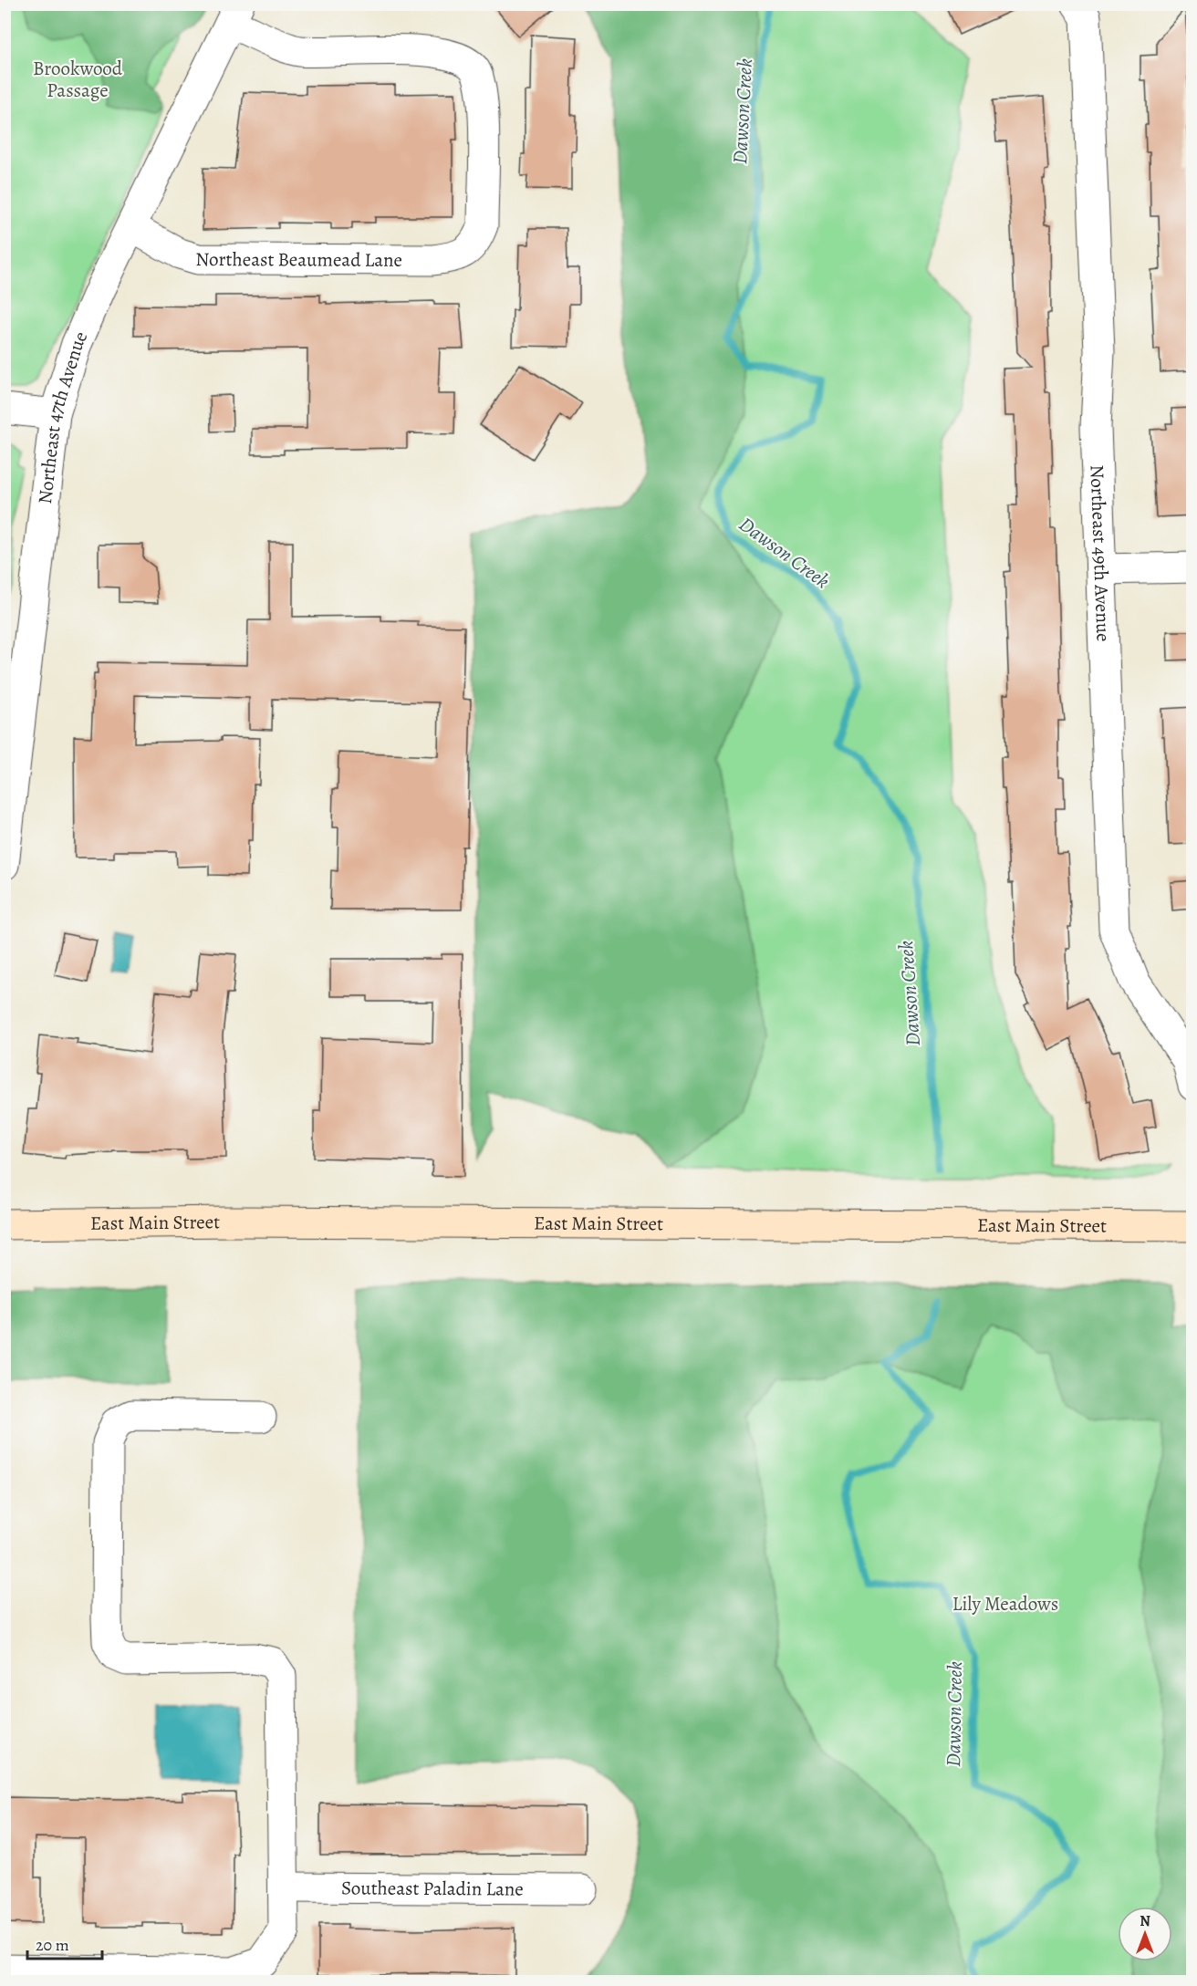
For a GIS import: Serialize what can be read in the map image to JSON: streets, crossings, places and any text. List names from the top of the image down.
{
  "streets": {
    "main road": ["East Main Street"],
    "street": [
      "Northeast Beaumead Lane",
      "Northeast 47th Avenue",
      "Northeast 49th Avenue",
      "Southeast Paladin Lane"
    ]
  },
  "crossings": [
    ["Northeast Beaumead Lane", "Northeast 47th Avenue"]
  ],
  "water": ["Dawson Creek"],
  "parks": ["Brookwood Passage", "Lily Meadows"],
  "scale_bar": "20 m",
  "north": "top"
}
